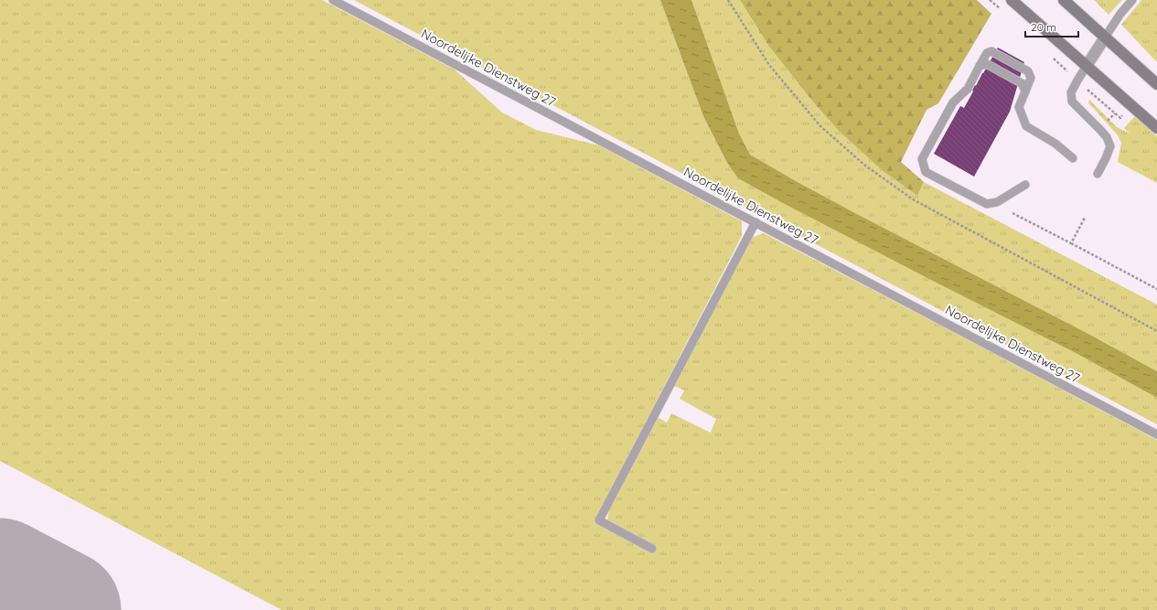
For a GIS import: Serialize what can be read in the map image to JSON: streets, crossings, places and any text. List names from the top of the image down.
{
  "streets": {
    "lane": ["Noordelijke Dienstweg 27"]
  },
  "scale_bar": "20 m"
}
